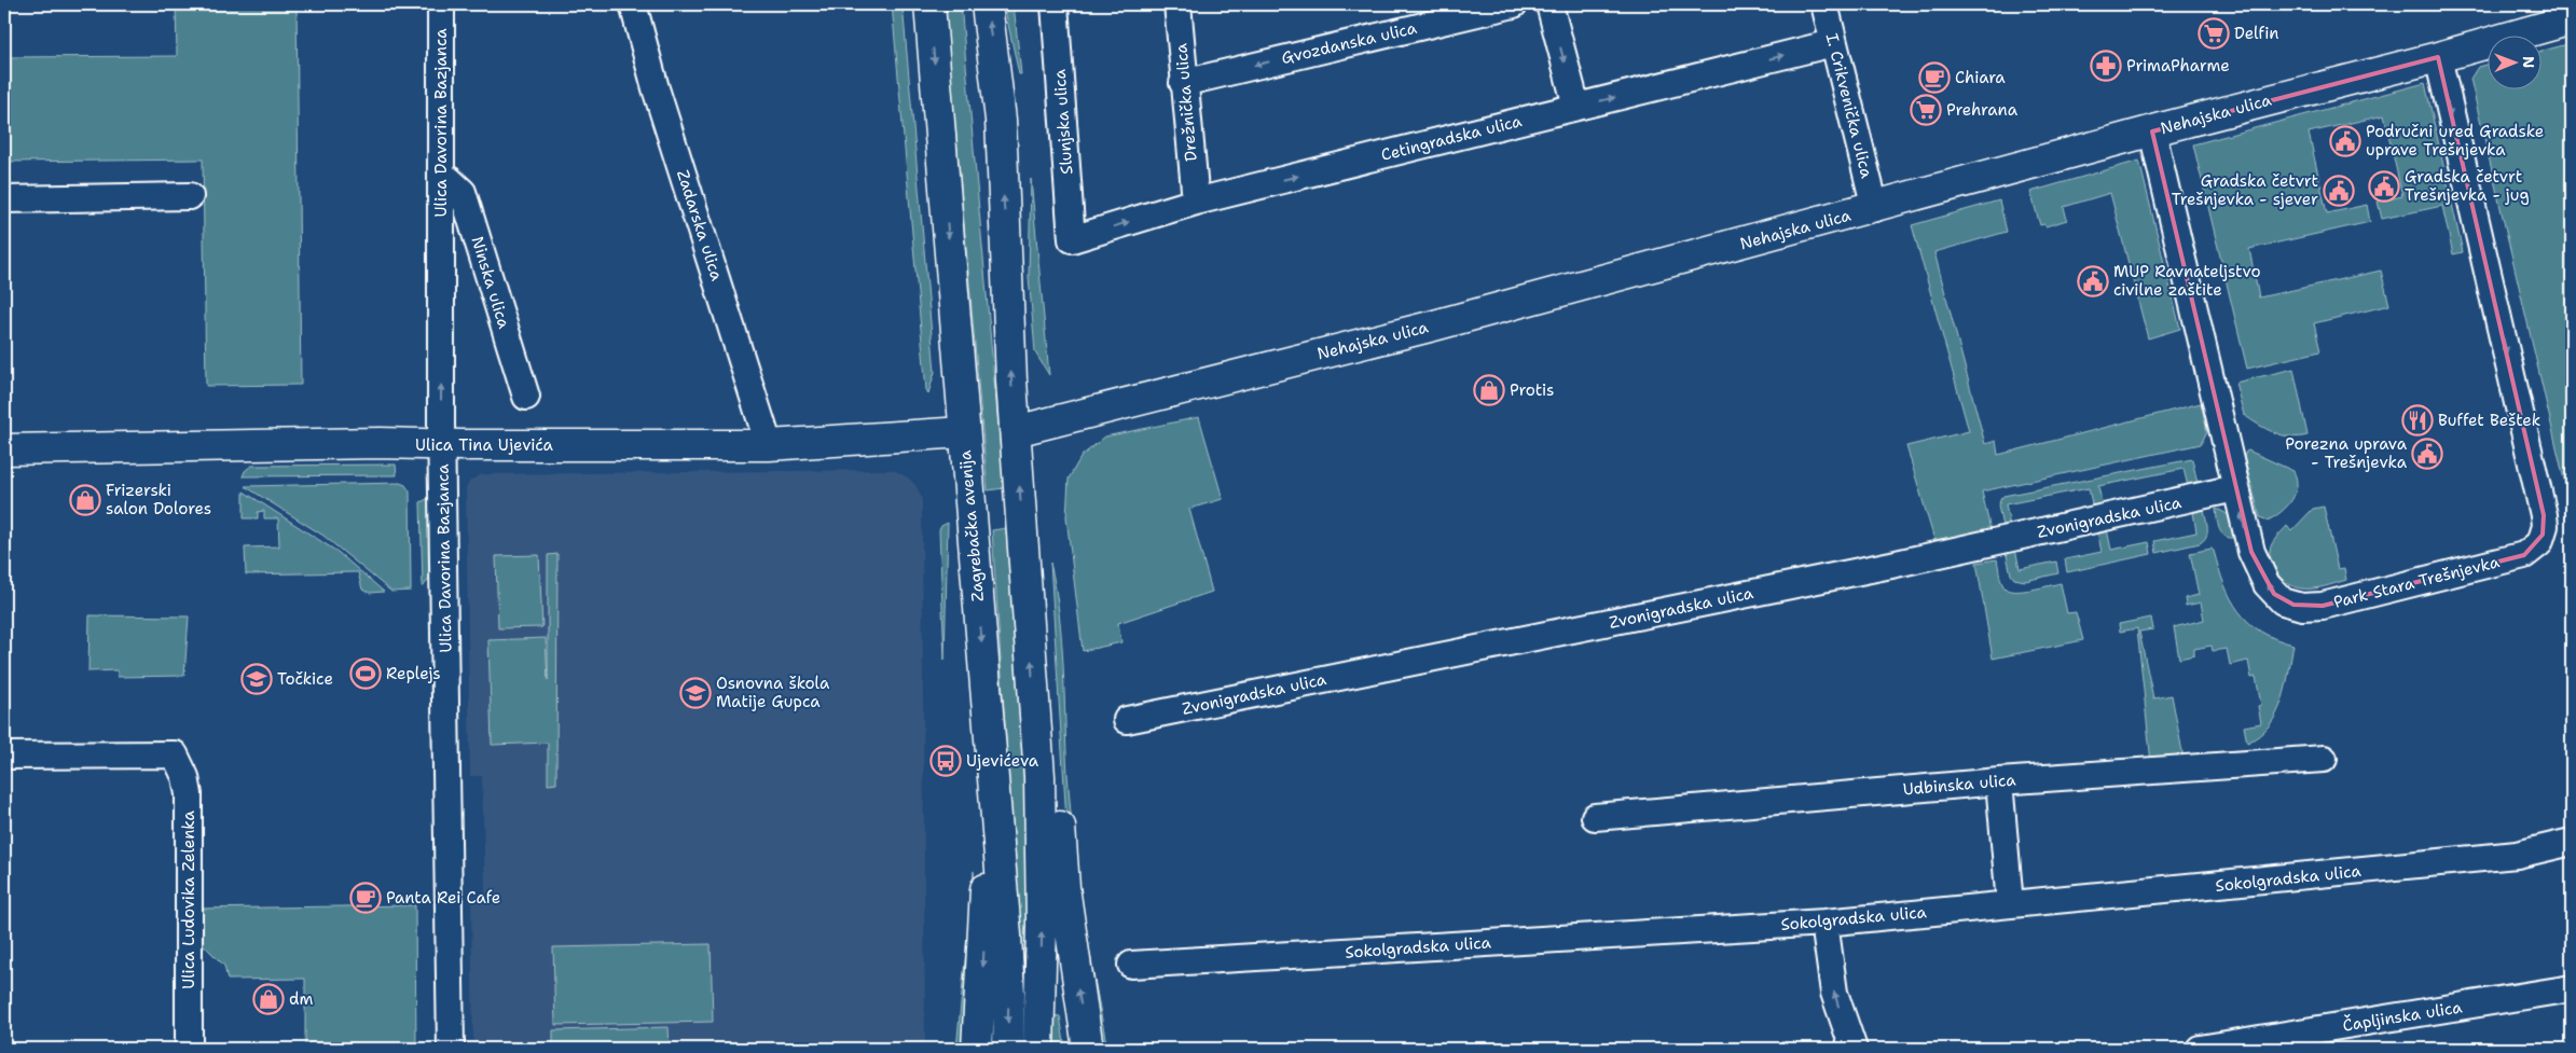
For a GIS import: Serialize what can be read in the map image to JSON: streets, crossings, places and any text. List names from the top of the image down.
{
  "streets": {
    "main road": ["Nehajska ulica", "Ulica Tina Ujevića", "Zagrebačka avenija"],
    "street": [
      "Gvozdanska ulica",
      "Drežnička ulica",
      "I. Crikvenička ulica",
      "Slunjska ulica",
      "Ulica Davorina Bazjanca",
      "Cetingradska ulica",
      "Zadarska ulica",
      "Ninska ulica",
      "Zvonigradska ulica",
      "Park Stara Trešnjevka",
      "Udbinska ulica",
      "Sokolgradska ulica",
      "Ulica Ludovika Zelenka",
      "Čapljinska ulica"
    ]
  },
  "crossings": [
    ["Gvozdanska ulica", "Drežnička ulica"],
    ["Drežnička ulica", "Cetingradska ulica"],
    ["I. Crikvenička ulica", "Nehajska ulica"],
    ["I. Crikvenička ulica", "Cetingradska ulica"],
    ["Nehajska ulica", "Park Stara Trešnjevka"],
    ["Slunjska ulica", "Cetingradska ulica"],
    ["Ulica Davorina Bazjanca", "Ninska ulica"],
    ["Ulica Davorina Bazjanca", "Ulica Tina Ujevića"],
    ["Zadarska ulica", "Ulica Tina Ujevića"],
    ["Ulica Tina Ujevića", "Zagrebačka avenija"],
    ["Zvonigradska ulica", "Park Stara Trešnjevka"]
  ],
  "one_way": ["Gvozdanska ulica", "Cetingradska ulica"],
  "places": {
    "supermarket": ["Delfin", "Prehrana"],
    "pharmacy": ["PrimaPharme"],
    "cafe": ["Chiara", "Panta Rei Cafe"],
    "public building": [
      "Područni ured Gradske uprave Trešnjevka",
      "Gradska četvrt Trešnjevka - jug",
      "Gradska četvrt Trešnjevka - sjever",
      "MUP Ravnateljstvo civilne zaštite",
      "Porezna uprava - Trešnjevka"
    ],
    "shop": ["Protis", "Frizerski salon Dolores", "dm"],
    "restaurant": ["Buffet Beštek"],
    "sports": ["Replejs"],
    "school or university": ["Točkice", "Osnovna škola Matije Gupca"],
    "bus stop": ["Ujevićeva"]
  },
  "north": "right"
}
